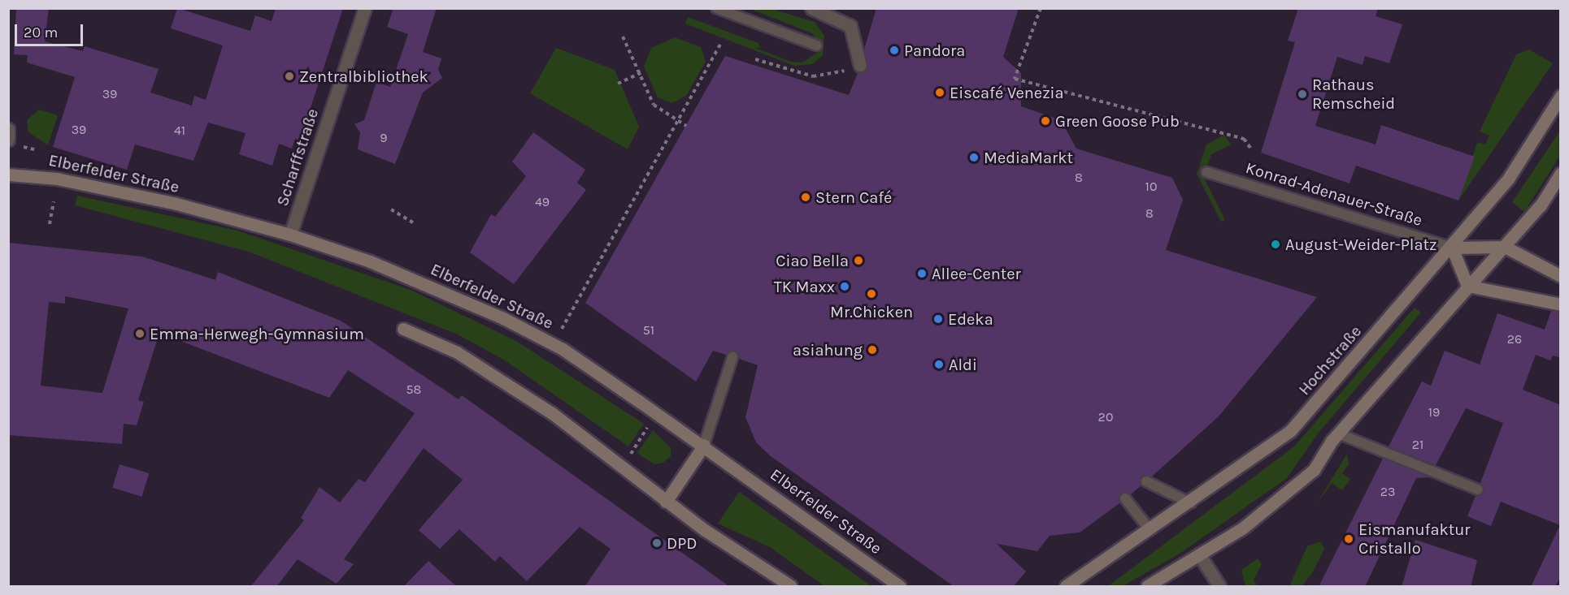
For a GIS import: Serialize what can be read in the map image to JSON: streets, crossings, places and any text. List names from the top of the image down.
{
  "streets": {
    "street": ["Scharffstraße", "Elberfelder Straße", "Hochstraße"],
    "lane": ["Konrad-Adenauer-Straße"]
  },
  "crossings": [
    ["Scharffstraße", "Elberfelder Straße"],
    ["Konrad-Adenauer-Straße", "Hochstraße"]
  ],
  "places": [
    "Pandora",
    "Zentralbibliothek",
    "Eiscafé Venezia",
    "Rathaus Remscheid",
    "Green Goose Pub",
    "MediaMarkt",
    "Stern Café",
    "August-Weider-Platz",
    "Ciao Bella",
    "Allee-Center",
    "TK Maxx",
    "Mr.Chicken",
    "Edeka",
    "Emma-Herwegh-Gymnasium",
    "asiahung",
    "Aldi",
    "Eismanufaktur Cristallo",
    "DPD"
  ],
  "house_numbers": [
    "39",
    "39",
    "41",
    "9",
    "8",
    "10",
    "49",
    "8",
    "51",
    "26",
    "58",
    "19",
    "20",
    "21",
    "23"
  ],
  "scale_bar": "20 m"
}
